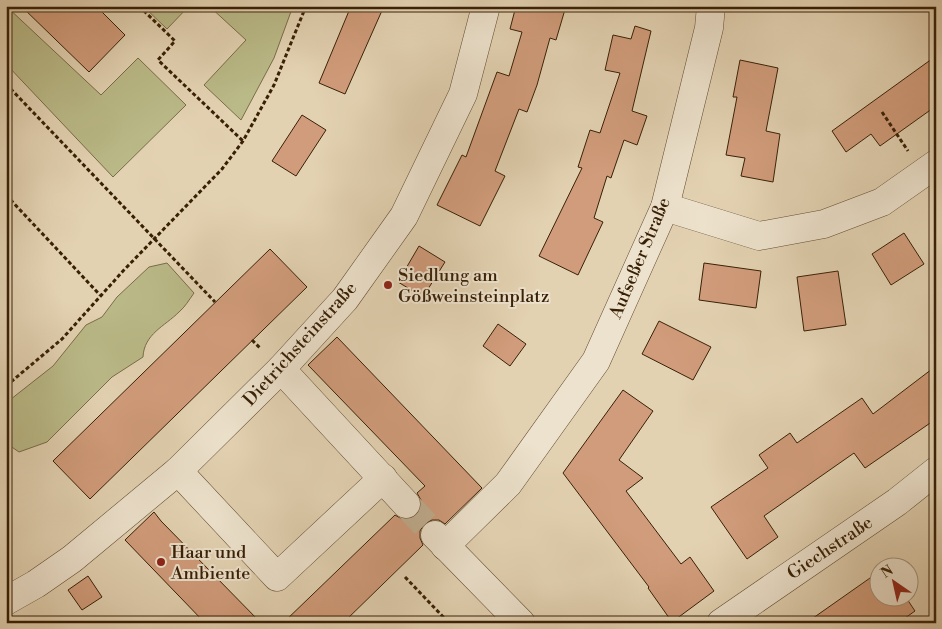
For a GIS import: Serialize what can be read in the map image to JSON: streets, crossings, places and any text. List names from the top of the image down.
{
  "streets": {
    "street": ["Aufseßer Straße", "Dietrichsteinstraße", "Giechstraße"]
  },
  "places": ["Siedlung am Gößweinsteinplatz", "Haar und Ambiente"],
  "north": "top left"
}
